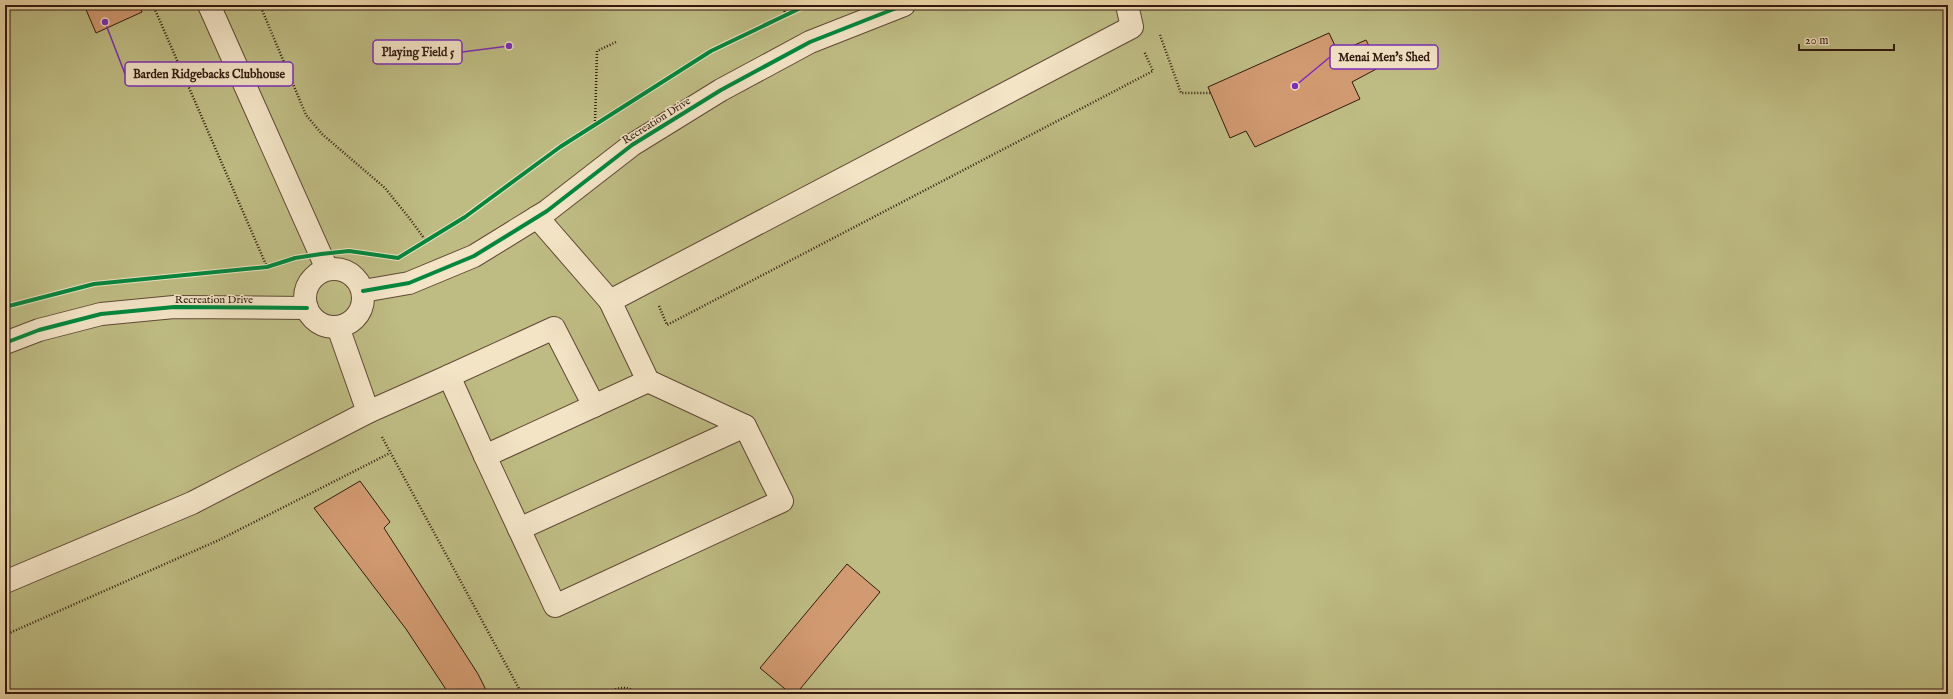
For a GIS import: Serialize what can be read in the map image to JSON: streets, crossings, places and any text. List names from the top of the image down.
{
  "streets": {
    "street": ["Recreation Drive"]
  },
  "places": ["Barden Ridgebacks Clubhouse", "Playing Field 5", "Menai Men's Shed"],
  "scale_bar": "20 m"
}
